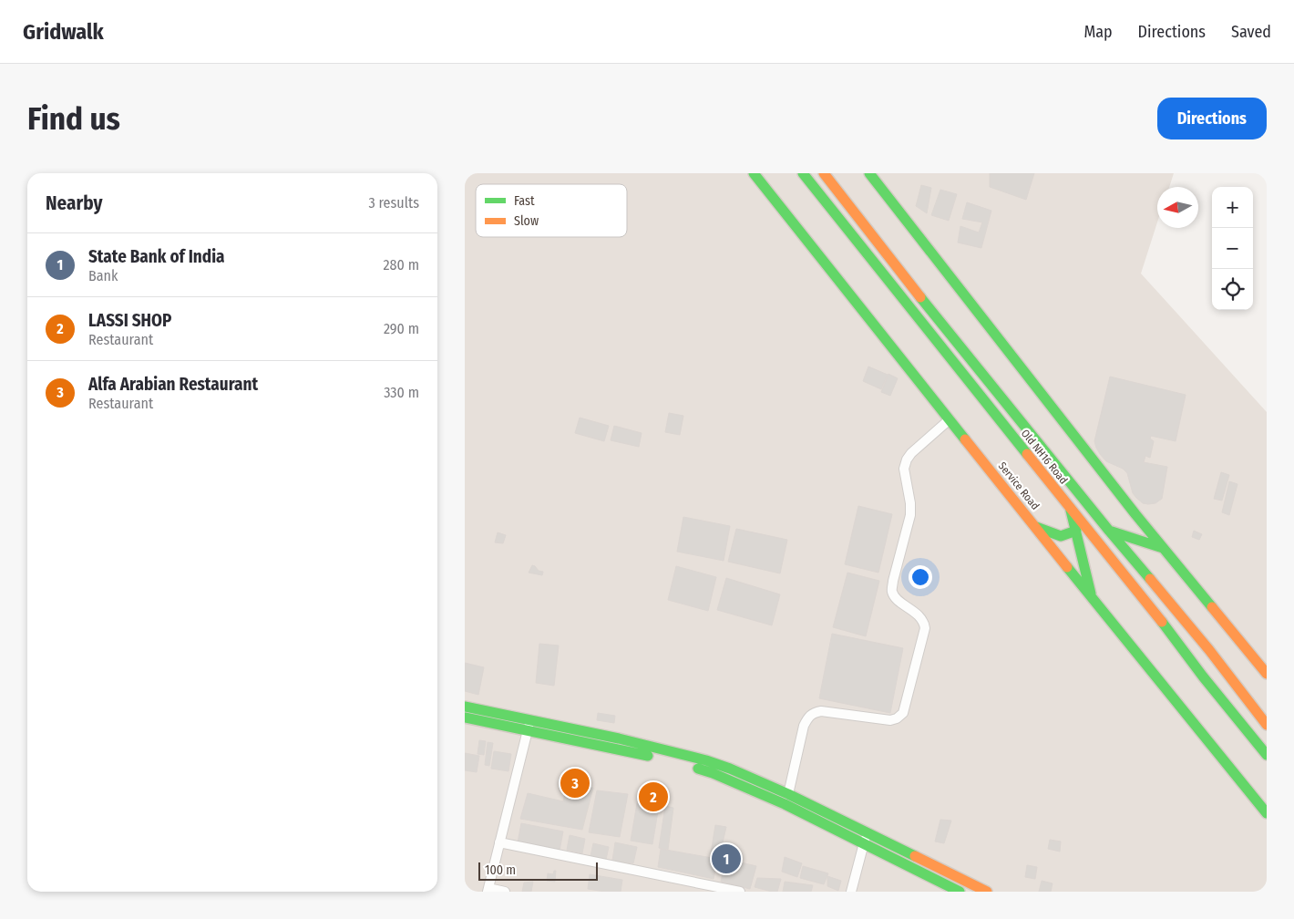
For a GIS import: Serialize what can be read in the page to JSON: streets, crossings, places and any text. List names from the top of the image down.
{
  "streets": {
    "main road": ["Old NH16 Road", "Service Road"]
  },
  "legend": ["Fast", "Slow"],
  "scale_bar": "100 m",
  "north": "left",
  "page": {
    "header": "Gridwalk",
    "nav": ["Map", "Directions", "Saved"],
    "buttons": "Directions",
    "title": "Find us",
    "heading": ["Nearby", "3 results"],
    "map_buttons": ["+", "−"],
    "list": [
      {
        "mark": "1",
        "name": "State Bank of India",
        "note": "Bank",
        "value": "280 m"
      },
      {
        "mark": "2",
        "name": "LASSI SHOP",
        "note": "Restaurant",
        "value": "290 m"
      },
      {
        "mark": "3",
        "name": "Alfa Arabian Restaurant",
        "note": "Restaurant",
        "value": "330 m"
      }
    ],
    "pins": ["3", "2", "1"],
    "scale": "100 m"
  }
}
